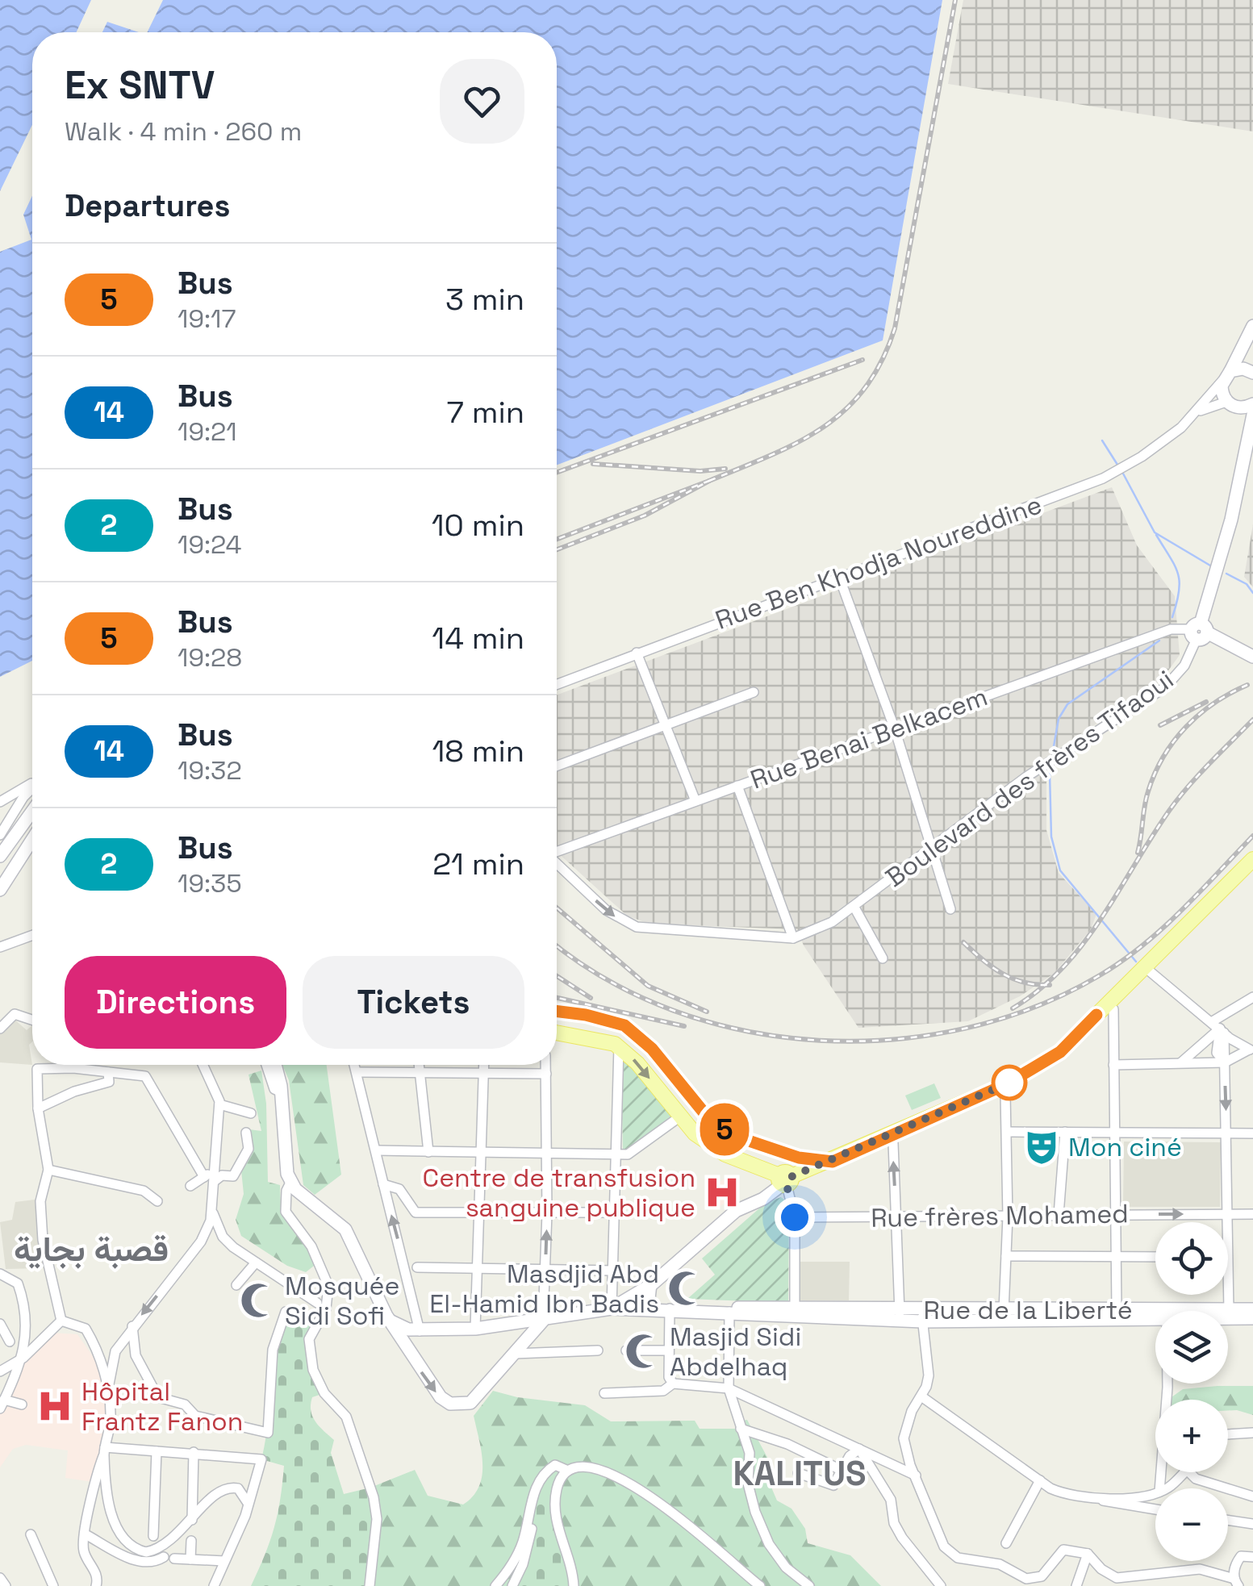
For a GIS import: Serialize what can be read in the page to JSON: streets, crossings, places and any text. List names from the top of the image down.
{
  "streets": {
    "main road": ["Rue de la Liberté"],
    "street": [
      "Rue Ben Khodja Noureddine",
      "Rue Benai Belkacem",
      "Boulevard des frères Tifaoui",
      "Rue frères Mohamed"
    ]
  },
  "crossings": [
    ["Rue Benai Belkacem", "Boulevard des frères Tifaoui"]
  ],
  "districts": ["قصبة بجاية", "KALITUS"],
  "places": {
    "theatre": ["Mon ciné"],
    "hospital": ["Centre de transfusion sanguine publique", "Hôpital Frantz Fanon"],
    "mosque": ["Masdjid Abd El-Hamid Ibn Badis", "Mosquée Sidi Sofi", "Masjid Sidi Abdelhaq"]
  },
  "lines": ["bus line 5"],
  "page": {
    "on_map": "5",
    "heading": [
      ["Ex SNTV", "Walk · 4 min · 260 m"],
      "Departures"
    ],
    "list": [
      {
        "mark": "5",
        "name": "Bus",
        "note": "19:17",
        "value": "3 min"
      },
      {
        "mark": "14",
        "name": "Bus",
        "note": "19:21",
        "value": "7 min"
      },
      {
        "mark": "2",
        "name": "Bus",
        "note": "19:24",
        "value": "10 min"
      },
      {
        "mark": "5",
        "name": "Bus",
        "note": "19:28",
        "value": "14 min"
      },
      {
        "mark": "14",
        "name": "Bus",
        "note": "19:32",
        "value": "18 min"
      },
      {
        "mark": "2",
        "name": "Bus",
        "note": "19:35",
        "value": "21 min"
      }
    ],
    "buttons": ["Directions", "Tickets"],
    "map_buttons": ["+", "−"]
  }
}
